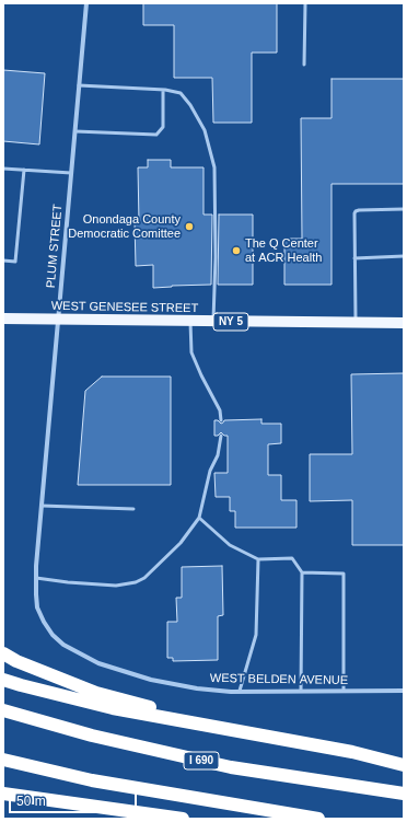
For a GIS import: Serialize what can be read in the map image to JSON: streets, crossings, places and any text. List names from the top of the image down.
{
  "streets": {
    "highway": ["I 690"],
    "main road": ["WEST GENESEE STREET", "NY 5"],
    "street": ["PLUM STREET", "WEST BELDEN AVENUE"]
  },
  "crossings": [
    ["PLUM STREET", "WEST GENESEE STREET"],
    ["PLUM STREET", "WEST BELDEN AVENUE"]
  ],
  "places": ["Onondaga County Democratic Comittee", "The Q Center at ACR Health"],
  "scale_bar": "50 m"
}
